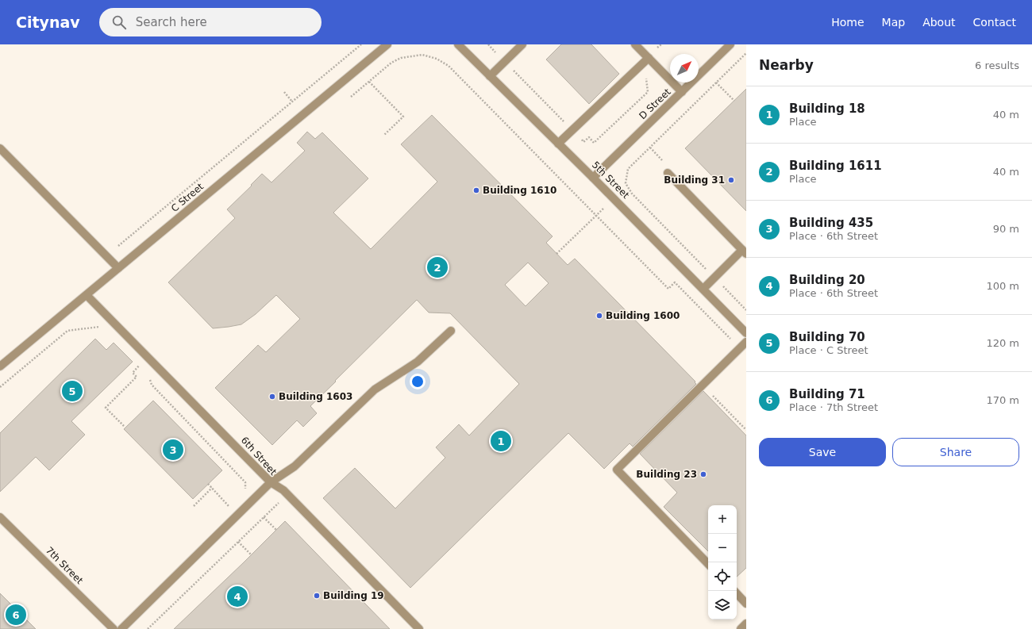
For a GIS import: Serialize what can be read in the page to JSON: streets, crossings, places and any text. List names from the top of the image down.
{
  "streets": {
    "street": [
      "D Street",
      "5th Street",
      "C Street",
      "6th Street",
      "7th Street"
    ]
  },
  "crossings": [
    ["D Street", "5th Street"],
    ["C Street", "6th Street"]
  ],
  "places": [
    "Building 31",
    "Building 1610",
    "Building 1600",
    "Building 1603",
    "Building 23",
    "Building 19"
  ],
  "north": "top right",
  "page": {
    "header": "Citynav",
    "search": "Search here",
    "nav": [
      "Home",
      "Map",
      "About",
      "Contact"
    ],
    "heading": ["Nearby", "6 results"],
    "list": [
      {
        "mark": "1",
        "name": "Building 18",
        "note": "Place",
        "value": "40 m"
      },
      {
        "mark": "2",
        "name": "Building 1611",
        "note": "Place",
        "value": "40 m"
      },
      {
        "mark": "3",
        "name": "Building 435",
        "note": "Place · 6th Street",
        "value": "90 m"
      },
      {
        "mark": "4",
        "name": "Building 20",
        "note": "Place · 6th Street",
        "value": "100 m"
      },
      {
        "mark": "5",
        "name": "Building 70",
        "note": "Place · C Street",
        "value": "120 m"
      },
      {
        "mark": "6",
        "name": "Building 71",
        "note": "Place · 7th Street",
        "value": "170 m"
      }
    ],
    "pins": [
      "2",
      "5",
      "1",
      "3",
      "4",
      "6"
    ],
    "buttons": ["Save", "Share"],
    "map_buttons": ["+", "−"]
  }
}
